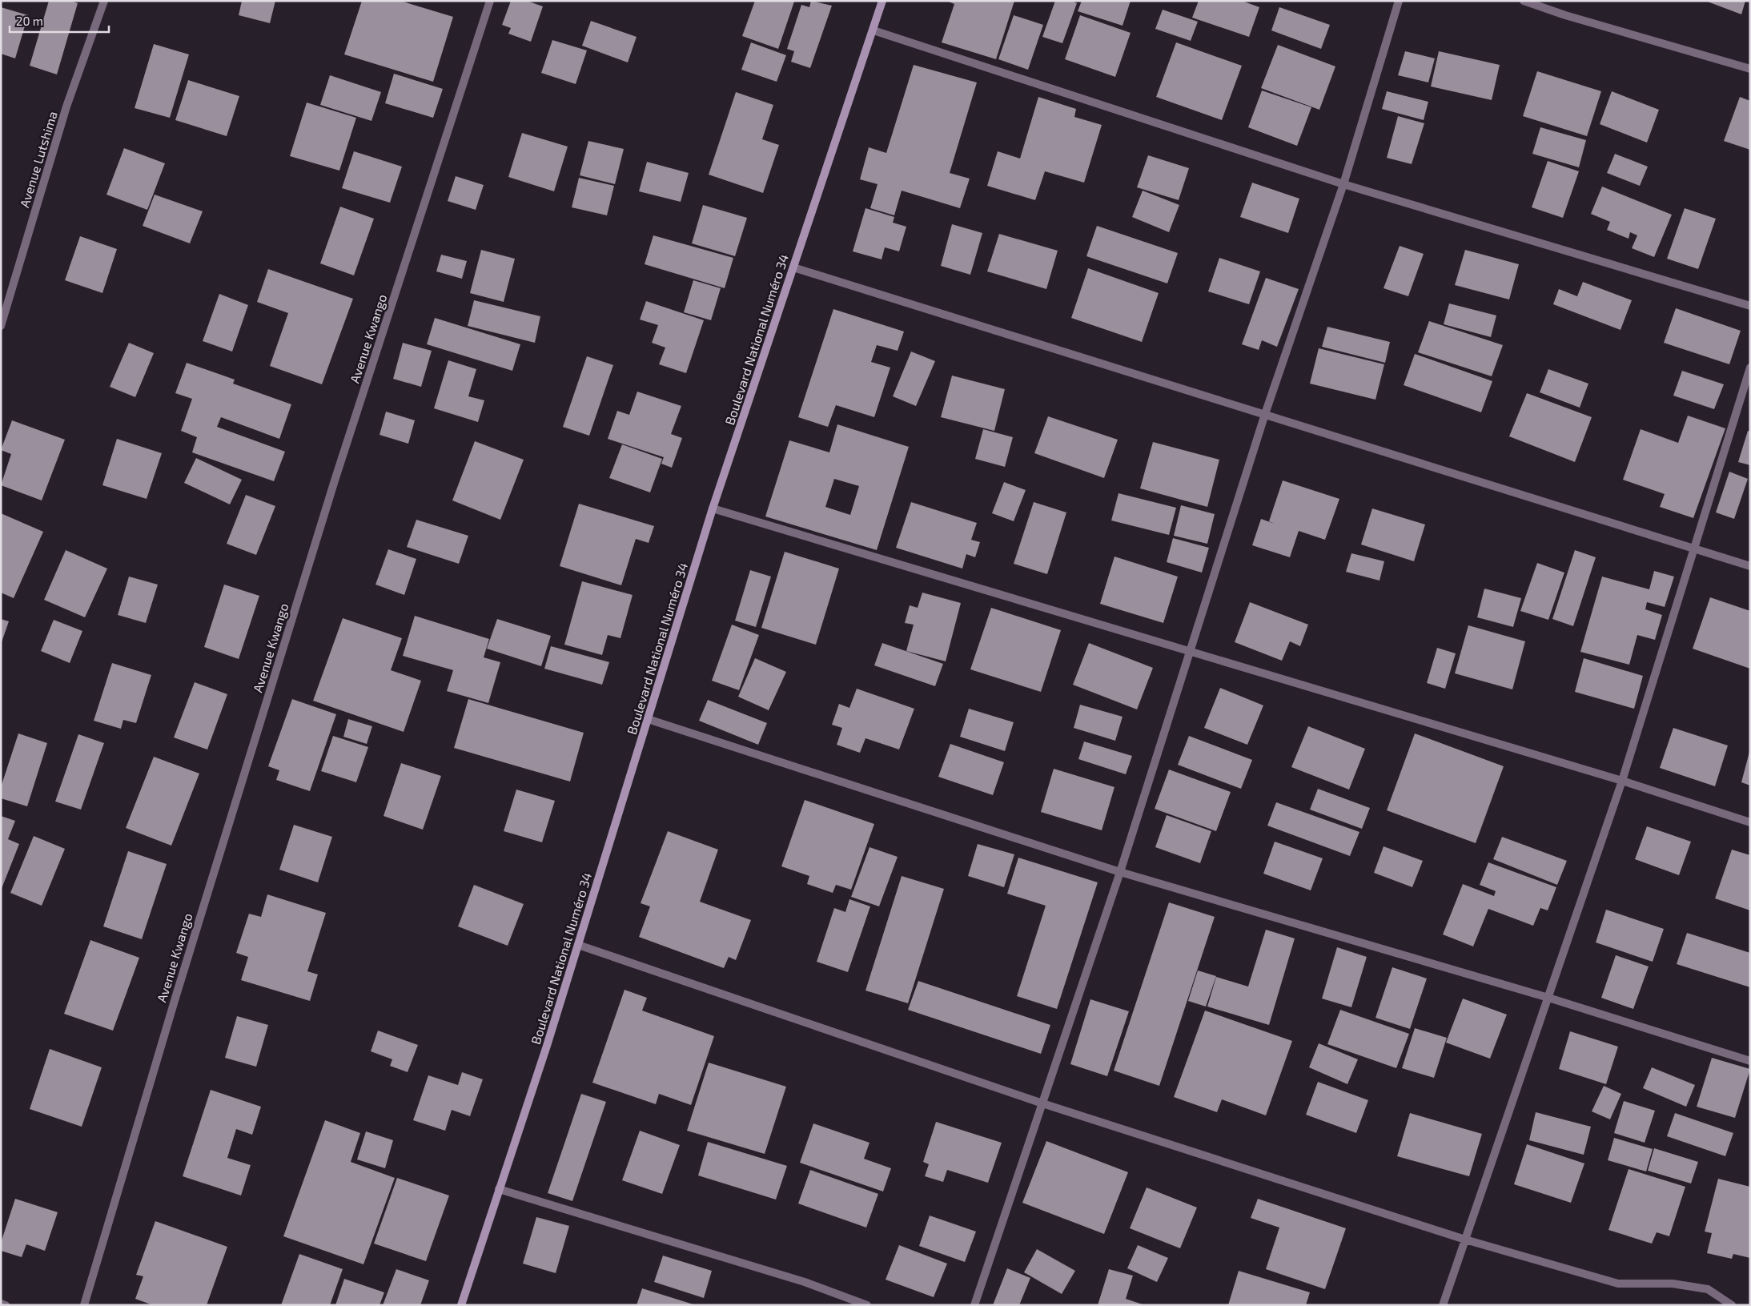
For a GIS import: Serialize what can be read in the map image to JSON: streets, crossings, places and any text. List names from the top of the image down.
{
  "streets": {
    "main road": ["Boulevard National Numéro 34"],
    "street": ["Avenue Lutshima", "Avenue Kwango"]
  },
  "scale_bar": "20 m"
}
